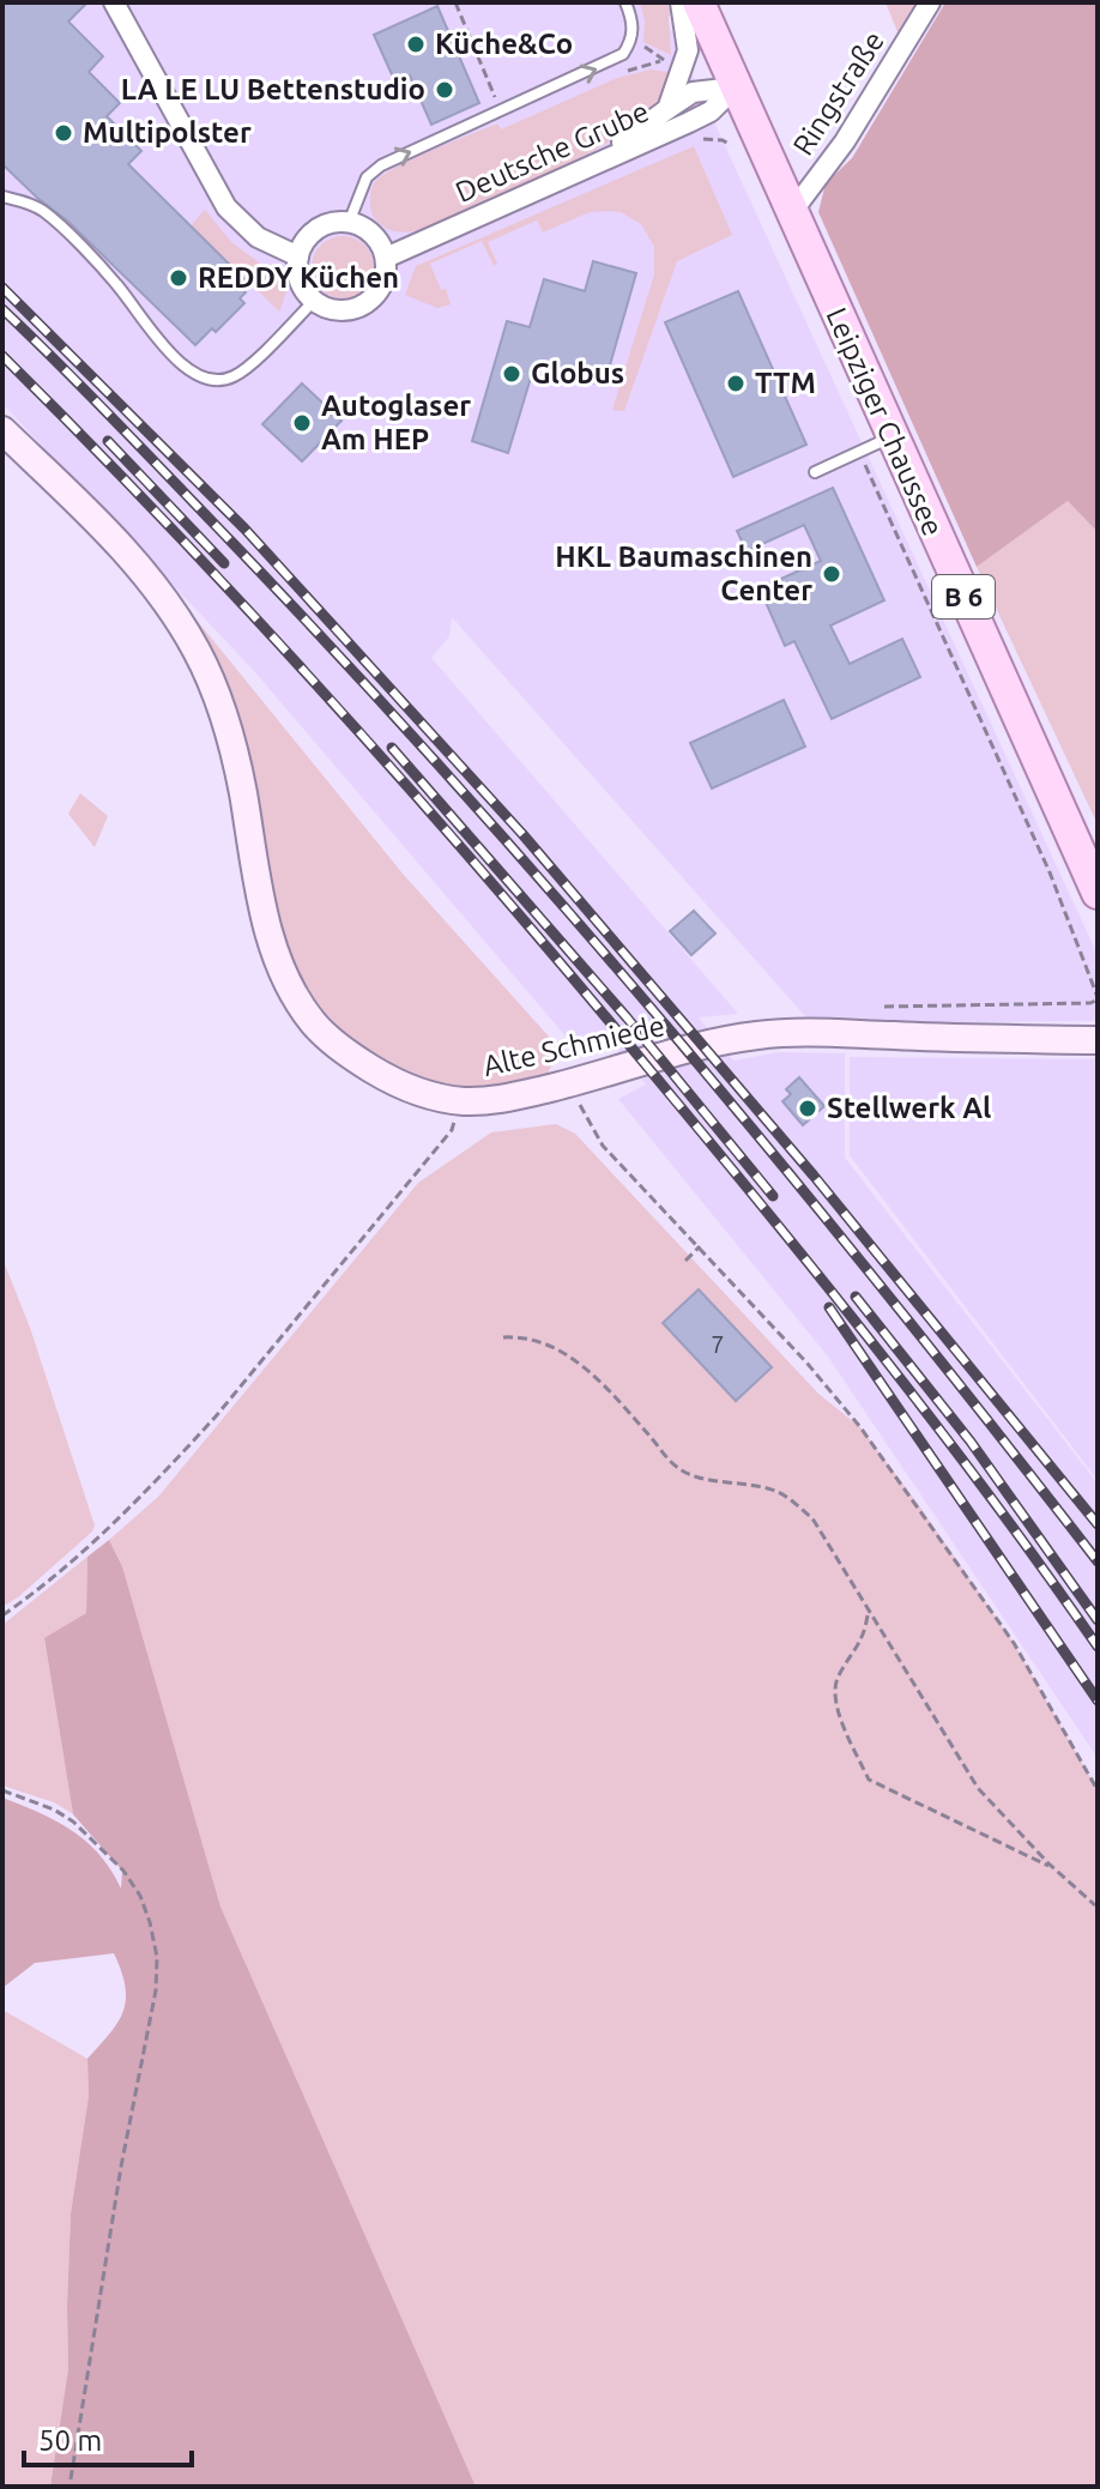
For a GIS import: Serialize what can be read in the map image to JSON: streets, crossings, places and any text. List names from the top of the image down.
{
  "streets": {
    "main road": ["Leipziger Chaussee", "B 6"],
    "street": ["Ringstraße", "Deutsche Grube", "Alte Schmiede"]
  },
  "crossings": [
    ["Ringstraße", "Leipziger Chaussee"],
    ["Deutsche Grube", "Leipziger Chaussee"]
  ],
  "places": [
    "Küche&Co",
    "LA LE LU Bettenstudio",
    "Multipolster",
    "REDDY Küchen",
    "Globus",
    "TTM",
    "Autoglaser Am HEP",
    "HKL Baumaschinen Center",
    "Stellwerk Al"
  ],
  "house_numbers": ["7"],
  "scale_bar": "50 m"
}
